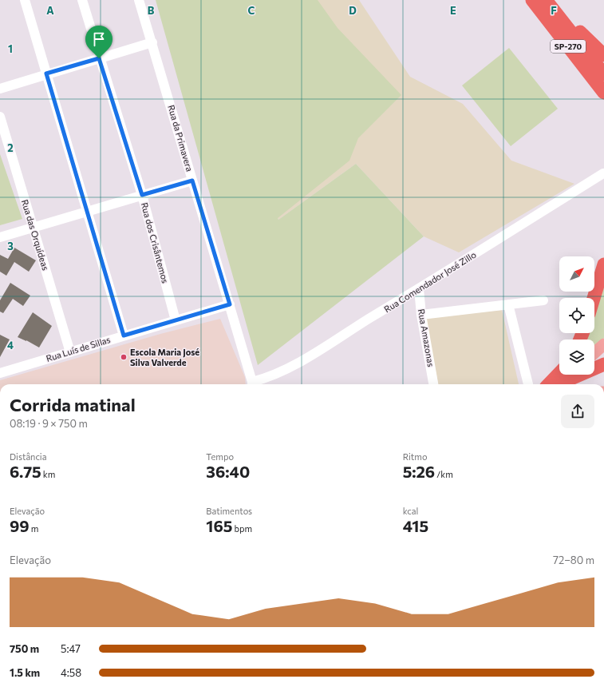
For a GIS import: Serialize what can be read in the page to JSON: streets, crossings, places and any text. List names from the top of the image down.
{
  "streets": {
    "highway": ["SP-270"],
    "street": [
      "Rua da Primavera",
      "Rua das Orquídeas",
      "Rua dos Crisântemos",
      "Rua Comendador José Zillo",
      "Rua Amazonas",
      "Rua Luís de Sillas"
    ]
  },
  "crossings": [
    ["Rua da Primavera", "Rua Luís de Sillas"],
    ["Rua das Orquídeas", "Rua Luís de Sillas"],
    ["Rua dos Crisântemos", "Rua Luís de Sillas"],
    ["Rua Comendador José Zillo", "Rua Amazonas"]
  ],
  "places": ["Escola Maria José Silva Valverde"],
  "north": "top right",
  "page": {
    "heading": ["Corrida matinal", "08:19 · 9 × 750 m"],
    "stats": [
      ["Distância", "6.75 km"],
      ["Tempo", "36:40"],
      ["Ritmo", "5:26 /km"],
      ["Elevação", "99 m"],
      ["Batimentos", "165 bpm"],
      ["kcal", "415"]
    ],
    "chart": ["Elevação", "72–80 m"],
    "list": [
      {
        "name": "750 m",
        "note": "5:47"
      },
      {
        "name": "1.5 km",
        "note": "4:58"
      }
    ]
  },
  "grid": {
    "columns": [
      "A",
      "B",
      "C",
      "D",
      "E",
      "F"
    ],
    "rows": [
      "1",
      "2",
      "3",
      "4"
    ]
  }
}
